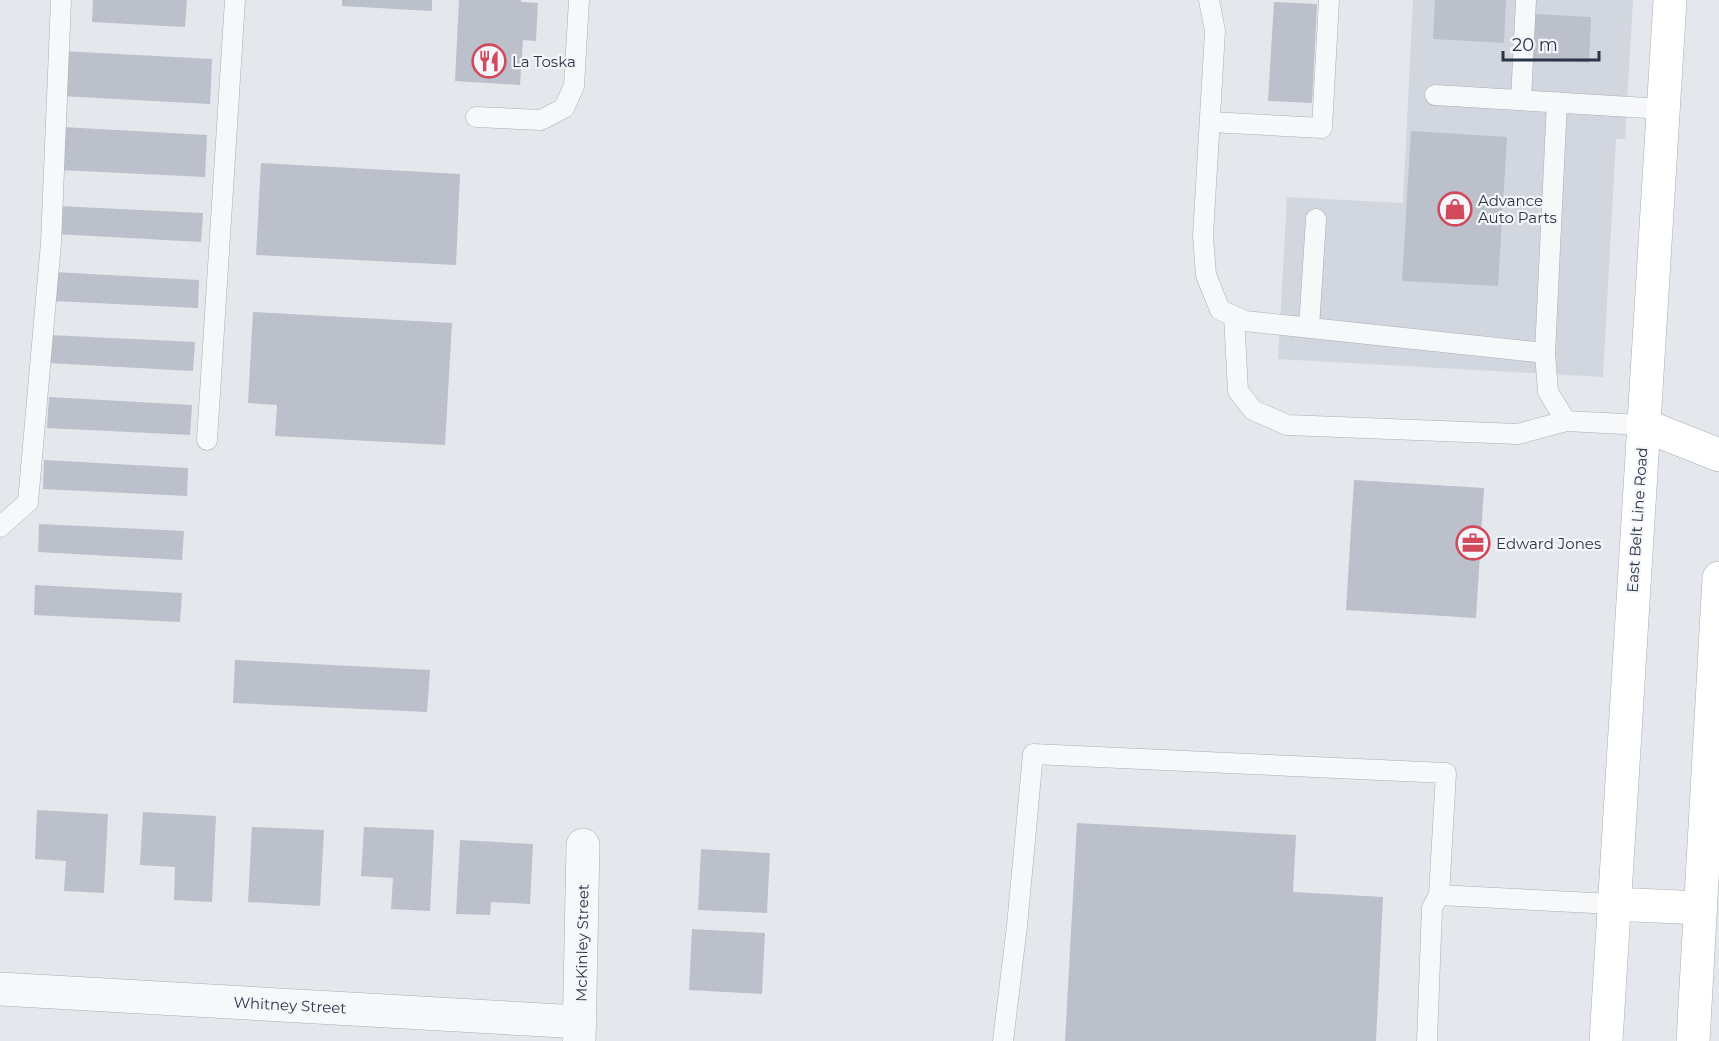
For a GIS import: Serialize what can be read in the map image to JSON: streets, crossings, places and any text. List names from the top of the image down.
{
  "streets": {
    "main road": ["East Belt Line Road"],
    "street": ["McKinley Street", "Whitney Street"]
  },
  "crossings": [
    ["McKinley Street", "Whitney Street"]
  ],
  "places": {
    "restaurant": ["La Toska"],
    "shop": ["Advance Auto Parts"],
    "office": ["Edward Jones"]
  },
  "scale_bar": "20 m"
}
